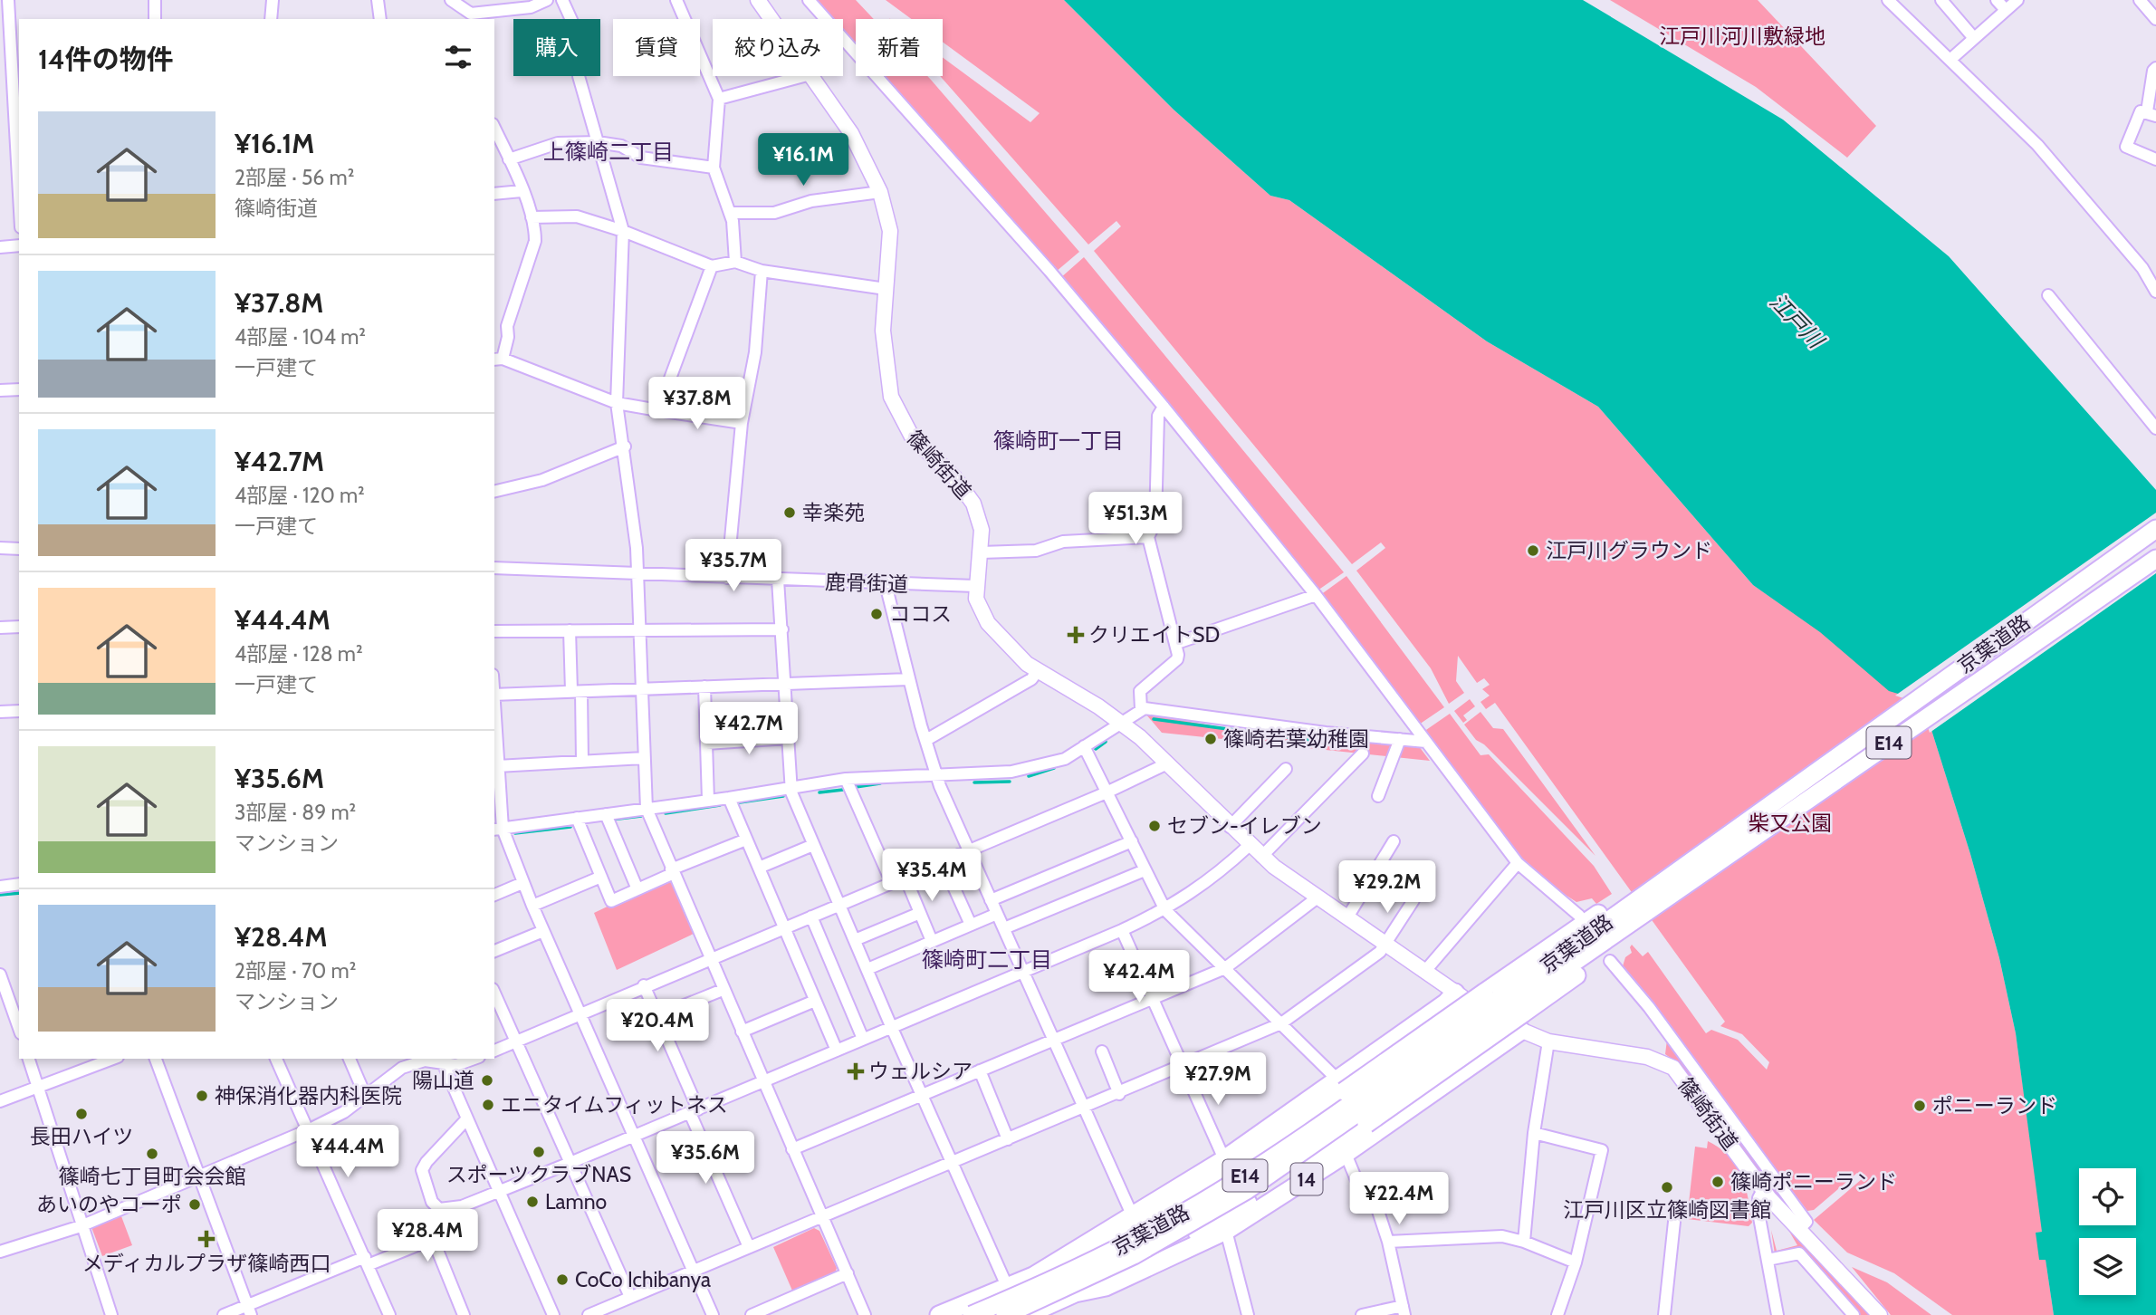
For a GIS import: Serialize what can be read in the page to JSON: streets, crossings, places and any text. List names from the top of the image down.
{
  "streets": {
    "highway": ["京葉道路", "E14", "14"],
    "main road": ["篠崎街道"],
    "street": ["鹿骨街道"]
  },
  "crossings": [
    ["篠崎街道", "鹿骨街道"],
    ["篠崎街道", "京葉道路"],
    ["篠崎街道", "E14"],
    ["京葉道路", "E14"]
  ],
  "districts": ["上篠崎二丁目", "篠崎町一丁目", "篠崎町二丁目"],
  "water": ["江戸川"],
  "parks": ["江戸川河川敷緑地", "柴又公園"],
  "places": {
    "other": [
      "幸楽苑",
      "江戸川グラウンド",
      "ココス",
      "篠崎若葉幼稚園",
      "セブン-イレブン",
      "陽山道",
      "神保消化器内科医院",
      "エニタイムフィットネス",
      "ポニーランド",
      "長田ハイツ",
      "スポーツクラブNAS",
      "篠崎七丁目町会会館",
      "篠崎ポニーランド",
      "江戸川区立篠崎図書館",
      "Lamno",
      "あいのやコーポ",
      "CoCo Ichibanya"
    ],
    "health": ["クリエイトSD", "ウェルシア", "メディカルプラザ篠崎西口"]
  },
  "page": {
    "chip": [
      "購入",
      "賃貸",
      "絞り込み",
      "新着"
    ],
    "heading": "14件の物件",
    "list": [
      {
        "name": "¥16.1M",
        "note": "2部屋 · 56 m² · 篠崎街道"
      },
      {
        "name": "¥37.8M",
        "note": "4部屋 · 104 m² · 一戸建て"
      },
      {
        "name": "¥42.7M",
        "note": "4部屋 · 120 m² · 一戸建て"
      },
      {
        "name": "¥44.4M",
        "note": "4部屋 · 128 m² · 一戸建て"
      },
      {
        "name": "¥35.6M",
        "note": "3部屋 · 89 m² · マンション"
      },
      {
        "name": "¥28.4M",
        "note": "2部屋 · 70 m² · マンション"
      }
    ],
    "price": [
      "¥16.1M",
      "¥37.8M",
      "¥51.3M",
      "¥35.7M",
      "¥42.7M",
      "¥35.4M",
      "¥29.2M",
      "¥42.4M",
      "¥20.4M",
      "¥27.9M",
      "¥44.4M",
      "¥35.6M",
      "¥22.4M",
      "¥28.4M"
    ]
  }
}
